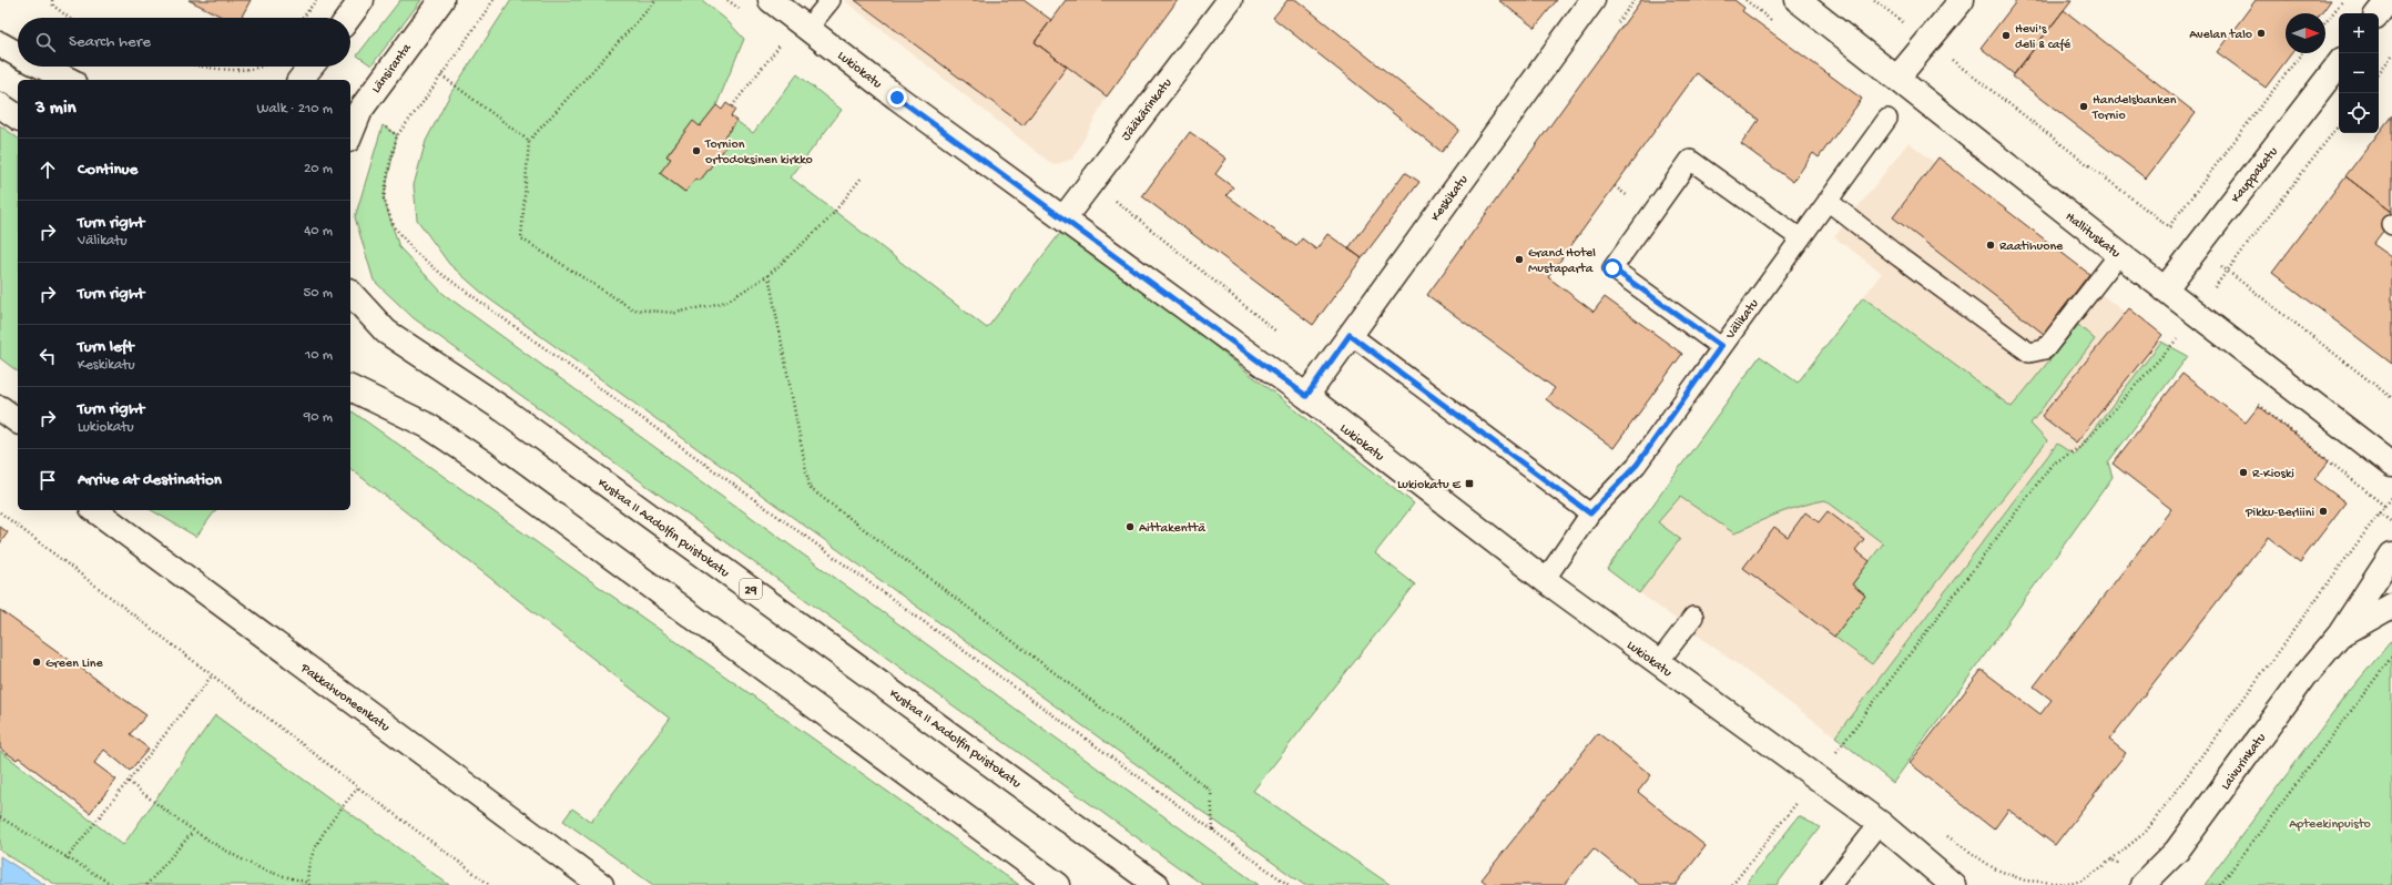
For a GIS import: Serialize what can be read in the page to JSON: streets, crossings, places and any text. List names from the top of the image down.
{
  "streets": {
    "main road": [
      "Länsiranta",
      "Lukiokatu",
      "Jääkärinkatu",
      "Kauppakatu",
      "Keskikatu",
      "Hallituskatu",
      "Kustaa II Aadolfin puistokatu",
      "29",
      "Pakkahuoneenkatu",
      "Laivurinkatu"
    ],
    "lane": ["Välikatu"]
  },
  "crossings": [
    ["Lukiokatu", "Jääkärinkatu"],
    ["Lukiokatu", "Keskikatu"],
    ["Lukiokatu", "Välikatu"],
    ["Kauppakatu", "Hallituskatu"]
  ],
  "parks": ["Apteekinpuisto"],
  "places": {
    "other": [
      "Avelan talo",
      "Hevi's deli & café",
      "Handelsbanken Tornio",
      "Tornion ortodoksinen kirkko",
      "Raatihuone",
      "Grand Hotel Mustaparta",
      "R-Kioski",
      "Pikku-Berliini",
      "Aittakenttä",
      "Green Line"
    ],
    "transit": ["Lukiokatu E"]
  },
  "north": "right",
  "page": {
    "map_buttons": ["+", "−"],
    "search": "Search here",
    "heading": ["3 min", "Walk · 210 m"],
    "list": [
      ["Continue", "20 m"],
      ["Turn right", "Välikatu", "40 m"],
      ["Turn right", "50 m"],
      ["Turn left", "Keskikatu", "10 m"],
      ["Turn right", "Lukiokatu", "90 m"],
      "Arrive at destination"
    ]
  }
}
